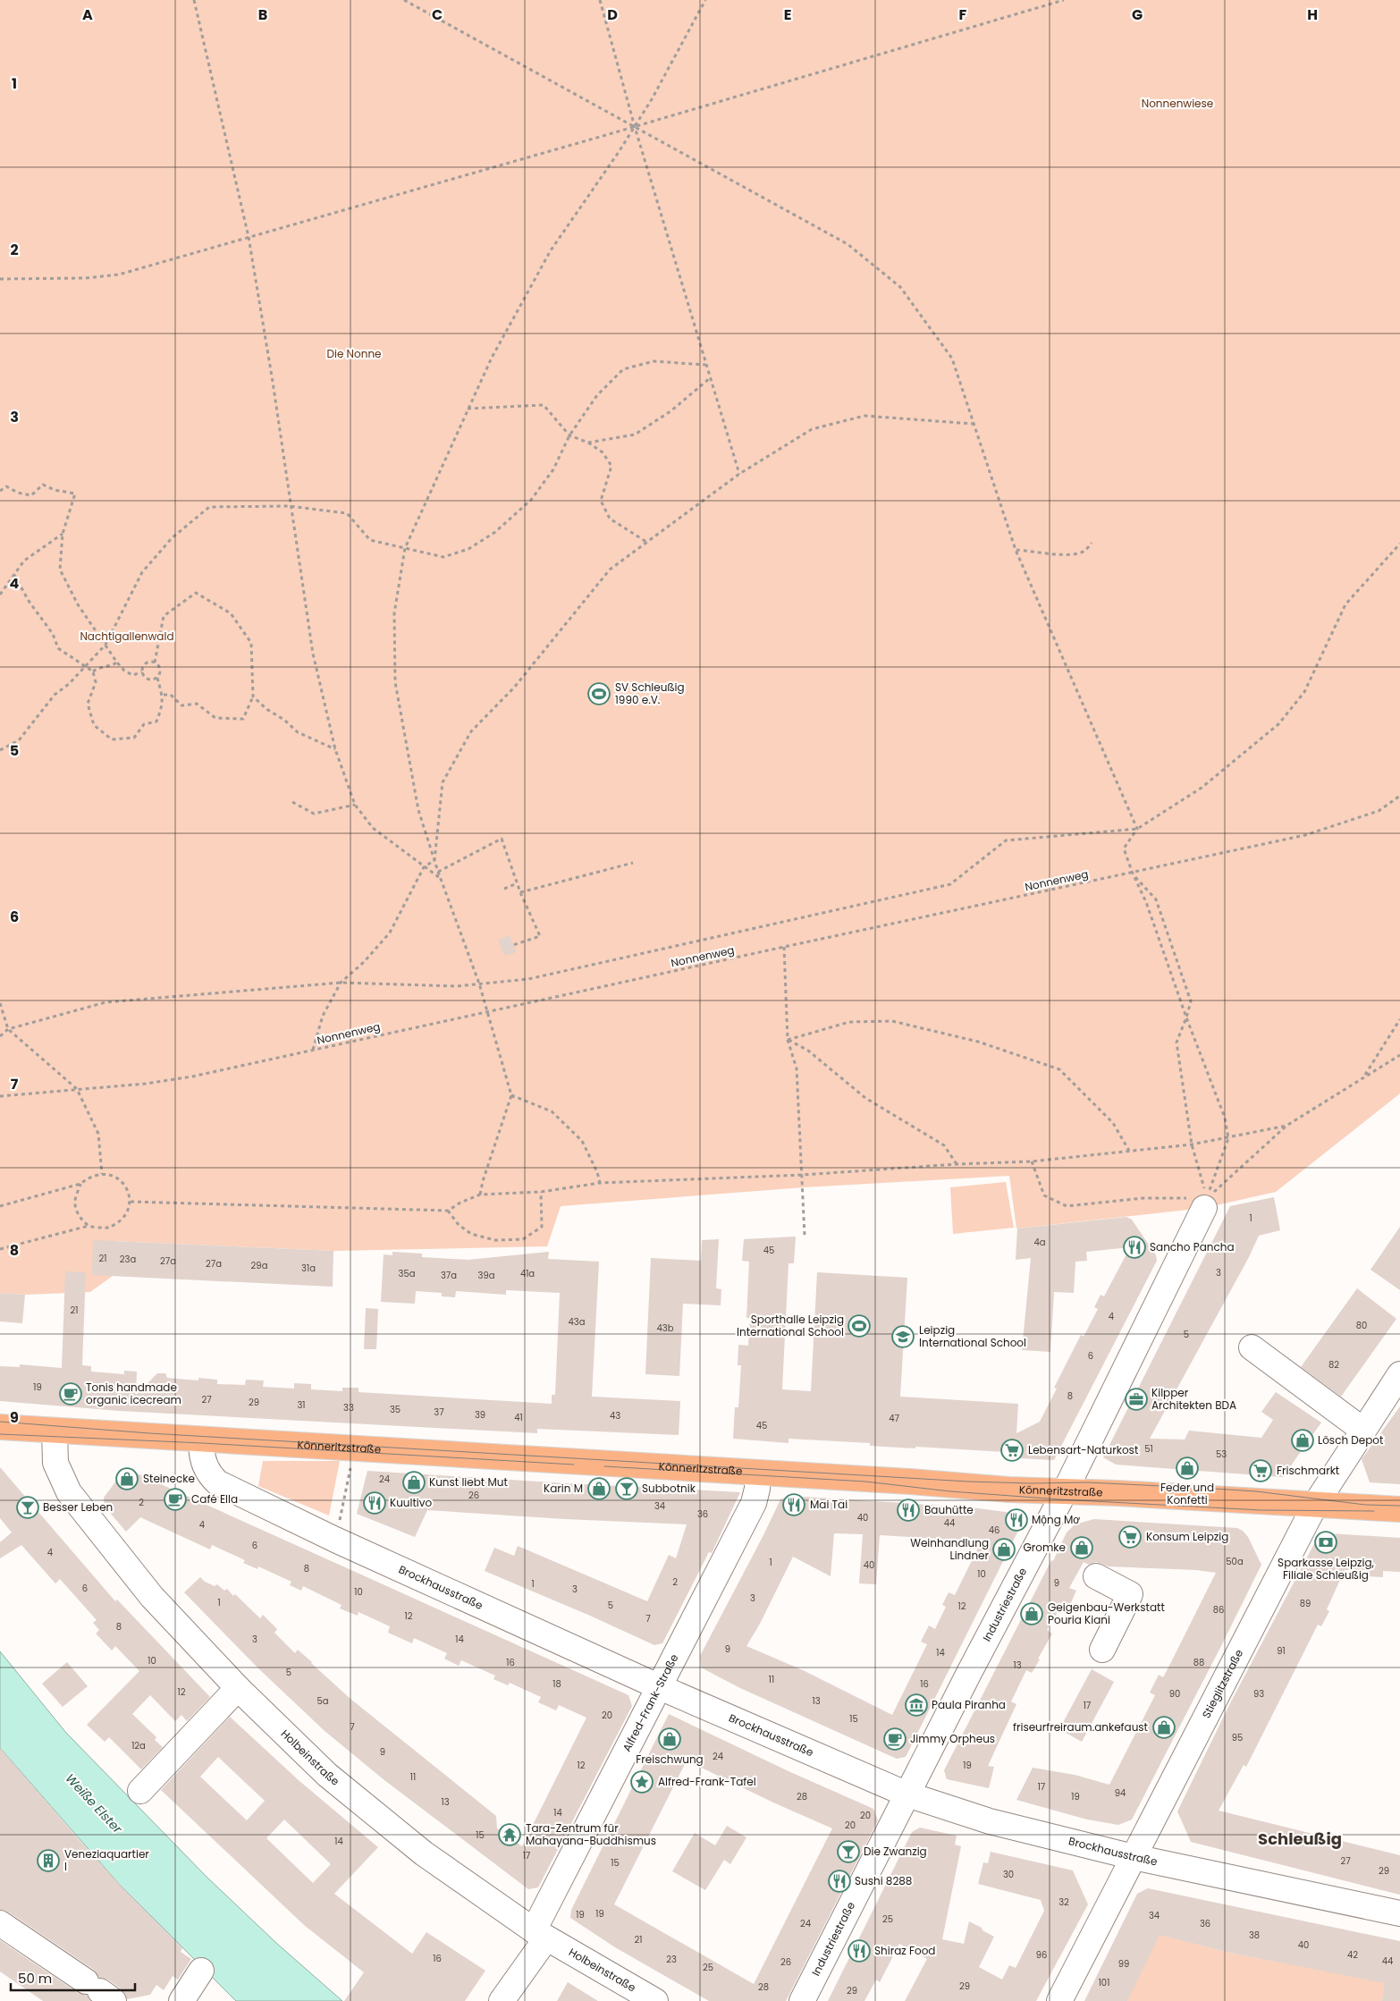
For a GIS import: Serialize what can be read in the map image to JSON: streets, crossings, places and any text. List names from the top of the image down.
{
  "streets": {
    "main road": ["Könneritzstraße"],
    "street": [
      "Brockhausstraße",
      "Industriestraße",
      "Stieglitzstraße",
      "Alfred-Frank-Straße",
      "Holbeinstraße"
    ],
    "path": ["Nonnenweg"]
  },
  "crossings": [
    ["Könneritzstraße", "Brockhausstraße"],
    ["Könneritzstraße", "Industriestraße"],
    ["Könneritzstraße", "Stieglitzstraße"],
    ["Könneritzstraße", "Alfred-Frank-Straße"],
    ["Könneritzstraße", "Holbeinstraße"],
    ["Brockhausstraße", "Industriestraße"],
    ["Brockhausstraße", "Stieglitzstraße"],
    ["Brockhausstraße", "Alfred-Frank-Straße"],
    ["Alfred-Frank-Straße", "Holbeinstraße"]
  ],
  "districts": ["Schleußig"],
  "water": ["Weiße Elster"],
  "parks": ["Nonnenwiese", "Die Nonne", "Nachtigallenwald"],
  "places": {
    "sports": ["SV Schleußig 1990 e.V.", "Sporthalle Leipzig International School"],
    "restaurant": [
      "Sancho Pancha",
      "Kuultivo",
      "Mai Tai",
      "Bauhütte",
      "Mộng Mơ",
      "Sushi 8288",
      "Shiraz Food"
    ],
    "school or university": ["Leipzig International School"],
    "cafe": ["Tonis handmade organic icecream", "Café Ella", "Jimmy Orpheus"],
    "office": ["Kilpper Architekten BDA"],
    "shop": [
      "Lösch Depot",
      "Feder und Konfetti",
      "Steinecke",
      "Kunst liebt Mut",
      "Karin M",
      "Gromke",
      "Weinhandlung Lindner",
      "Geigenbau-Werkstatt Pouria Kiani",
      "friseurfreiraum.ankefaust",
      "Freischwung"
    ],
    "supermarket": ["Lebensart-Naturkost", "Frischmarkt", "Konsum Leipzig"],
    "bar": ["Subbotnik", "Besser Leben", "Die Zwanzig"],
    "bank": ["Sparkasse Leipzig, Filiale Schleußig"],
    "museum": ["Paula Piranha"],
    "place": ["Alfred-Frank-Tafel"],
    "temple": ["Tara-Zentrum für Mahayana-Buddhismus"],
    "building": ["Veneziaquartier I"]
  },
  "house_numbers": [
    "1",
    "4a",
    "45",
    "21",
    "23a",
    "27a",
    "27a",
    "29a",
    "31a",
    "3",
    "35a",
    "41a",
    "37a",
    "39a",
    "21",
    "4",
    "43a",
    "80",
    "43b",
    "5",
    "6",
    "82",
    "19",
    "8",
    "27",
    "29",
    "31",
    "33",
    "35",
    "37",
    "39",
    "43",
    "41",
    "47",
    "45",
    "51",
    "53",
    "24",
    "26",
    "2",
    "34",
    "36",
    "40",
    "44",
    "4",
    "46",
    "6",
    "4",
    "50a",
    "1",
    "40",
    "8",
    "10",
    "2",
    "9",
    "1",
    "6",
    "3",
    "10",
    "3",
    "1",
    "89",
    "5",
    "12",
    "86",
    "12",
    "7",
    "8",
    "3",
    "14",
    "9",
    "91",
    "14",
    "10",
    "16",
    "88",
    "13",
    "5",
    "11",
    "18",
    "16",
    "12",
    "90",
    "93",
    "5a",
    "13",
    "17",
    "20",
    "15",
    "7",
    "95",
    "12a",
    "9",
    "24",
    "12",
    "19",
    "11",
    "17",
    "94",
    "28",
    "19",
    "13",
    "14",
    "20",
    "20",
    "15",
    "14",
    "17",
    "27",
    "15",
    "29",
    "30",
    "32",
    "19",
    "19",
    "34",
    "25",
    "24",
    "36",
    "38",
    "21",
    "40",
    "96",
    "42",
    "16",
    "23",
    "44",
    "26",
    "99",
    "25",
    "101",
    "29",
    "28",
    "29"
  ],
  "scale_bar": "50 m",
  "grid": {
    "columns": [
      "A",
      "B",
      "C",
      "D",
      "E",
      "F",
      "G",
      "H"
    ],
    "rows": [
      "1",
      "2",
      "3",
      "4",
      "5",
      "6",
      "7",
      "8",
      "9"
    ]
  }
}
